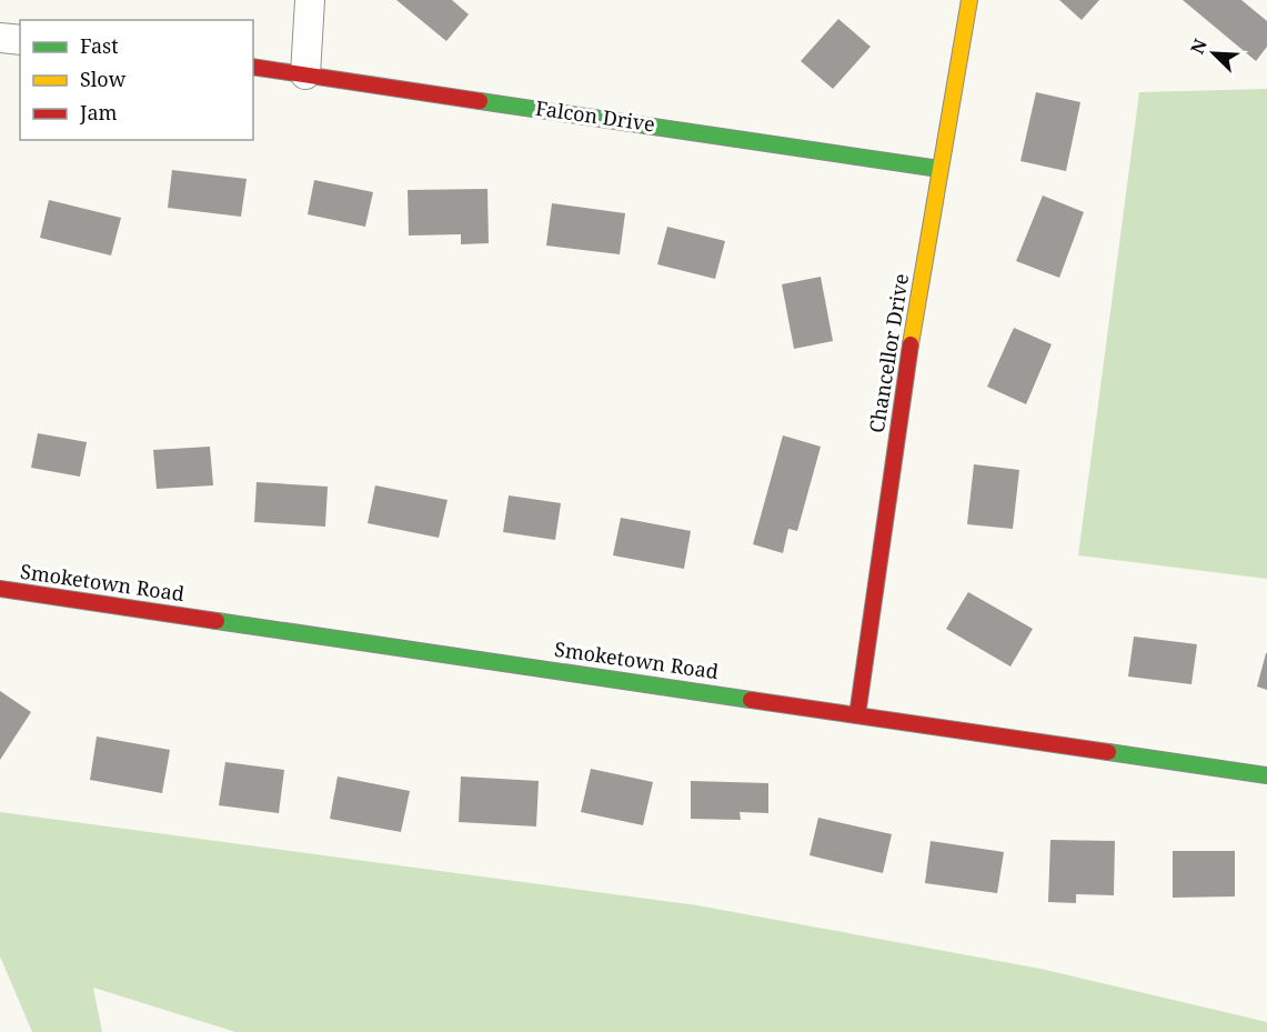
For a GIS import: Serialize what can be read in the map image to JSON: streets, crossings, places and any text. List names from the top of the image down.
{
  "streets": {
    "street": ["Falcon Drive", "Chancellor Drive", "Smoketown Road"]
  },
  "crossings": [
    ["Falcon Drive", "Chancellor Drive"],
    ["Chancellor Drive", "Smoketown Road"]
  ],
  "legend": ["Fast", "Slow", "Jam"],
  "north": "top left"
}
